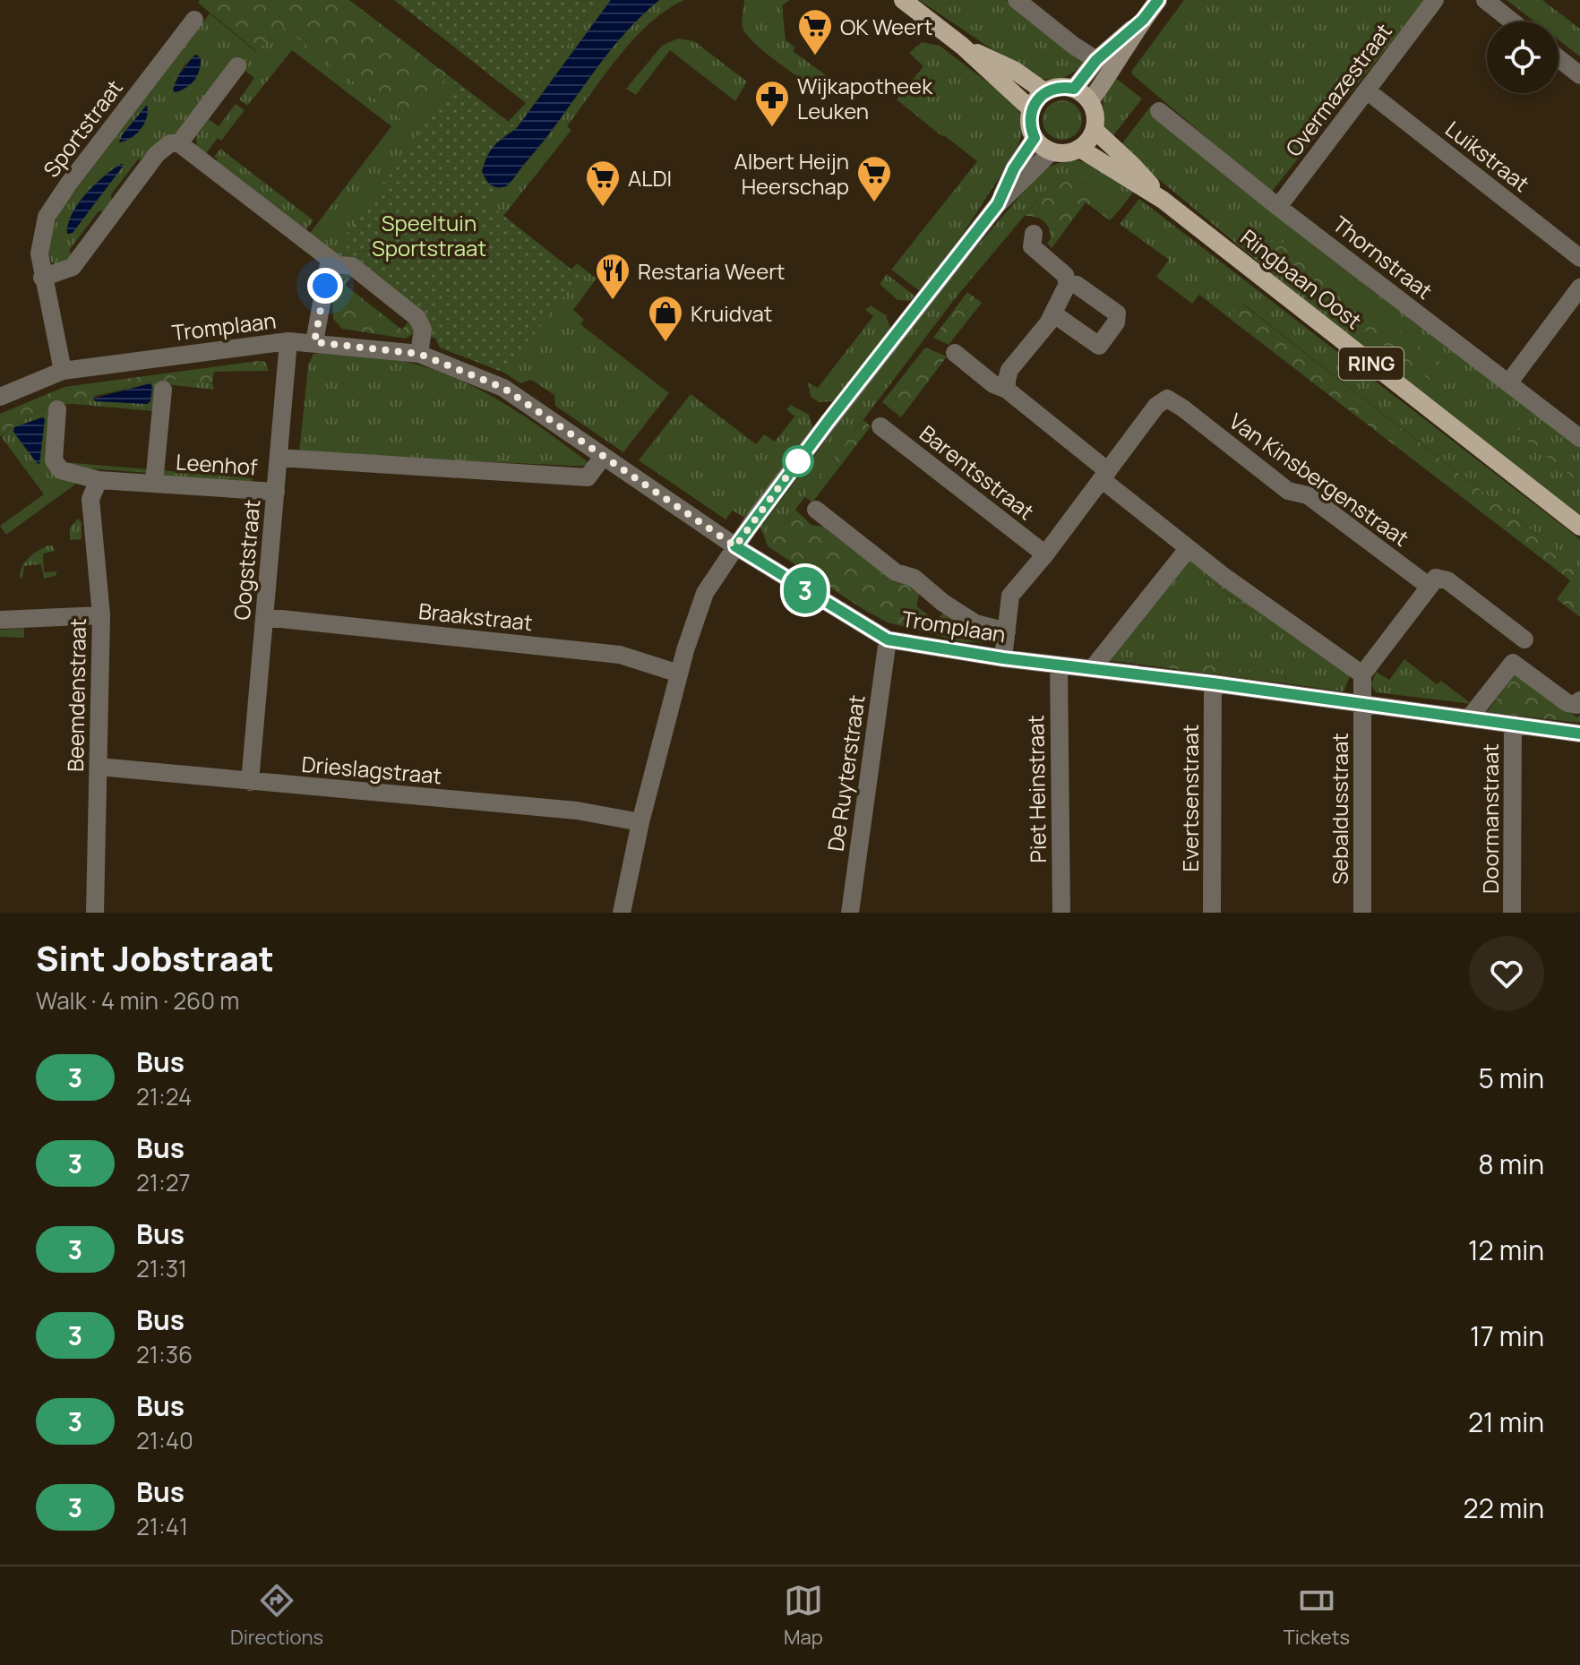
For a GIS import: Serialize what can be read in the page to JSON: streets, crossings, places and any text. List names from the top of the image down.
{
  "streets": {
    "main road": ["Ringbaan Oost", "RING"],
    "street": [
      "Overmazestraat",
      "Sportstraat",
      "Luikstraat",
      "Thornstraat",
      "Tromplaan",
      "Leenhof",
      "Barentsstraat",
      "Van Kinsbergenstraat",
      "Oogststraat",
      "Braakstraat",
      "Beemdenstraat",
      "Drieslagstraat",
      "De Ruyterstraat",
      "Piet Heinstraat",
      "Evertsenstraat",
      "Sebaldusstraat",
      "Doormanstraat"
    ]
  },
  "crossings": [
    ["Overmazestraat", "Luikstraat"],
    ["Overmazestraat", "Thornstraat"],
    ["Sportstraat", "Tromplaan"],
    ["Tromplaan", "Van Kinsbergenstraat"],
    ["Tromplaan", "Oogststraat"],
    ["Tromplaan", "De Ruyterstraat"],
    ["Tromplaan", "Piet Heinstraat"],
    ["Tromplaan", "Evertsenstraat"],
    ["Tromplaan", "Sebaldusstraat"],
    ["Tromplaan", "Doormanstraat"],
    ["Leenhof", "Oogststraat"],
    ["Leenhof", "Beemdenstraat"],
    ["Barentsstraat", "Van Kinsbergenstraat"],
    ["Oogststraat", "Braakstraat"],
    ["Oogststraat", "Drieslagstraat"],
    ["Beemdenstraat", "Drieslagstraat"]
  ],
  "parks": ["Speeltuin Sportstraat"],
  "places": {
    "supermarket": ["OK Weert", "Albert Heijn Heerschap", "ALDI"],
    "pharmacy": ["Wijkapotheek Leuken"],
    "restaurant": ["Restaria Weert"],
    "shop": ["Kruidvat"]
  },
  "lines": ["bus line 3"],
  "page": {
    "on_map": "3",
    "heading": ["Sint Jobstraat", "Walk · 4 min · 260 m"],
    "list": [
      {
        "mark": "3",
        "name": "Bus",
        "note": "21:24",
        "value": "5 min"
      },
      {
        "mark": "3",
        "name": "Bus",
        "note": "21:27",
        "value": "8 min"
      },
      {
        "mark": "3",
        "name": "Bus",
        "note": "21:31",
        "value": "12 min"
      },
      {
        "mark": "3",
        "name": "Bus",
        "note": "21:36",
        "value": "17 min"
      },
      {
        "mark": "3",
        "name": "Bus",
        "note": "21:40",
        "value": "21 min"
      },
      {
        "mark": "3",
        "name": "Bus",
        "note": "21:41",
        "value": "22 min"
      }
    ],
    "tabs": ["Directions", "Map", "Tickets"]
  }
}
